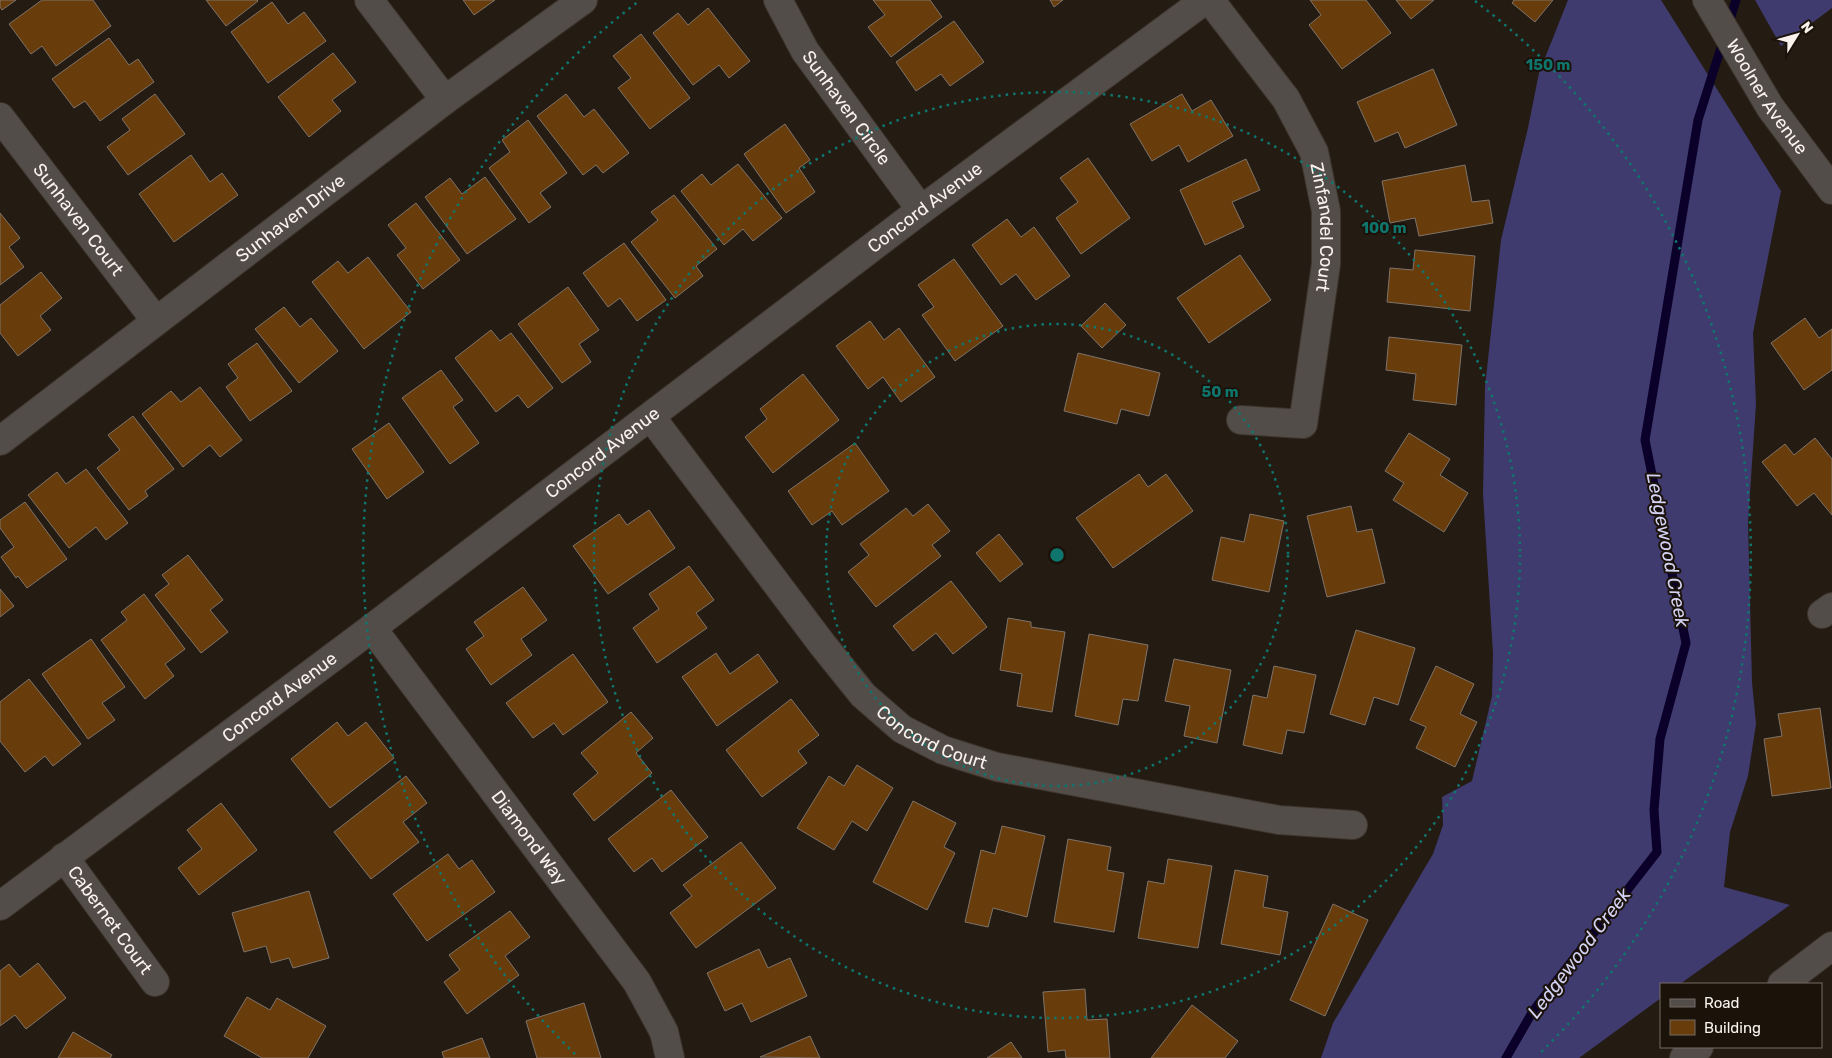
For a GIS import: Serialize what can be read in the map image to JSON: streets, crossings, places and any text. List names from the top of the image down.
{
  "streets": {
    "street": [
      "Woolner Avenue",
      "Sunhaven Circle",
      "Concord Avenue",
      "Sunhaven Court",
      "Sunhaven Drive",
      "Zinfandel Court",
      "Concord Court",
      "Diamond Way",
      "Cabernet Court"
    ]
  },
  "crossings": [
    ["Sunhaven Circle", "Concord Avenue"],
    ["Concord Avenue", "Concord Court"],
    ["Concord Avenue", "Diamond Way"],
    ["Concord Avenue", "Cabernet Court"],
    ["Sunhaven Court", "Sunhaven Drive"]
  ],
  "water": ["Ledgewood Creek"],
  "legend": ["Road", "Building"],
  "north": "top right",
  "rings": ["150 m", "100 m", "50 m"]
}
